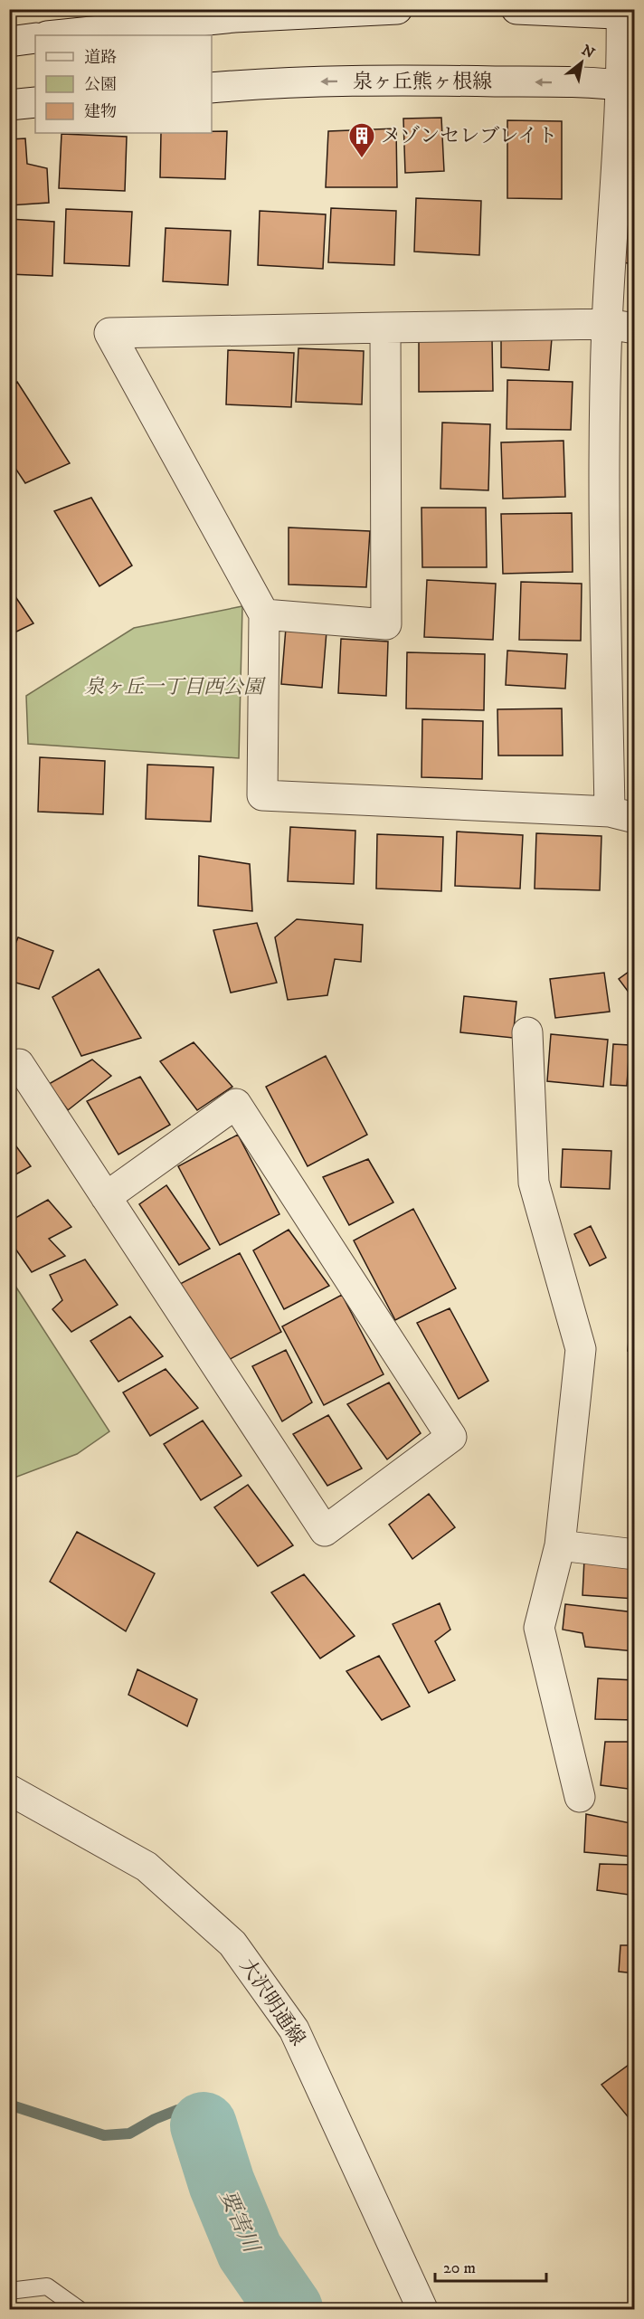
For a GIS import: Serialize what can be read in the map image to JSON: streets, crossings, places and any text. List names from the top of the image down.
{
  "streets": {
    "street": ["泉ヶ丘熊ヶ根線", "大沢明通線"]
  },
  "water": ["要害川"],
  "parks": ["泉ヶ丘一丁目西公園"],
  "places": {
    "building": ["メゾンセレブレイト"]
  },
  "legend": ["道路", "公園", "建物"],
  "scale_bar": "20 m",
  "north": "top right"
}
